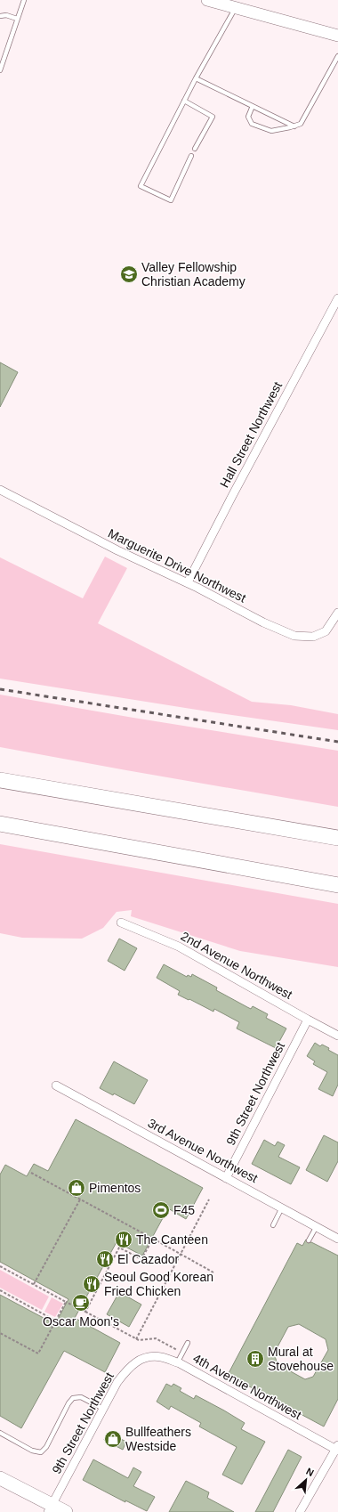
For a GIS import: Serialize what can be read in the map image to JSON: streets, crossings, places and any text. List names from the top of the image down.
{
  "streets": {
    "street": [
      "Hall Street Northwest",
      "Marguerite Drive Northwest",
      "2nd Avenue Northwest",
      "9th Street Northwest",
      "3rd Avenue Northwest",
      "4th Avenue Northwest"
    ]
  },
  "crossings": [
    ["Hall Street Northwest", "Marguerite Drive Northwest"],
    ["2nd Avenue Northwest", "9th Street Northwest"],
    ["9th Street Northwest", "3rd Avenue Northwest"],
    ["9th Street Northwest", "4th Avenue Northwest"]
  ],
  "places": {
    "school or university": ["Valley Fellowship Christian Academy"],
    "shop": ["Pimentos", "Bullfeathers Westside"],
    "sports": ["F45"],
    "restaurant": ["The Canteen", "El Cazador", "Seoul Good Korean Fried Chicken"],
    "cafe": ["Oscar Moon's"],
    "building": ["Mural at Stovehouse"]
  },
  "north": "top right"
}
